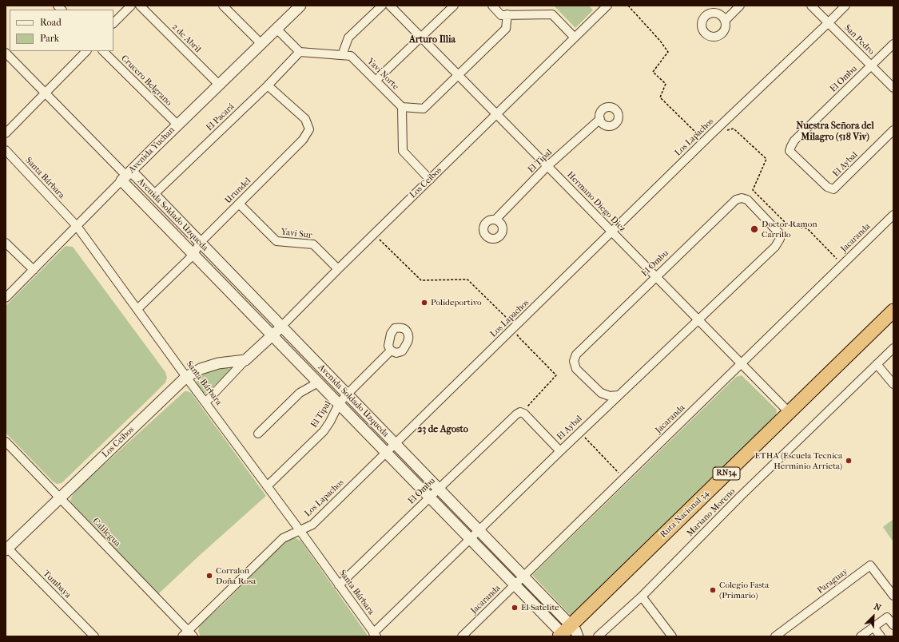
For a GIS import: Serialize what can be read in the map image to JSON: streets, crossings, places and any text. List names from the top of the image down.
{
  "streets": {
    "highway": ["RN34", "Ruta Nacional 34"],
    "street": [
      "2 de Abril",
      "San Pedro",
      "Yavi Norte",
      "El Ombu",
      "Crucero Belgrano",
      "El Pacará",
      "Los Lapachos",
      "Avenida Yuchan",
      "El Tipal",
      "El Aybal",
      "Santa Bárbara",
      "Los Ceibos",
      "Urundel",
      "Hermano Diego Diez",
      "Avenida Soldado Uzqueda",
      "Yavi Sur",
      "Jacaranda",
      "Mariano Moreno",
      "Calilegua",
      "Paraguay",
      "Tumbaya"
    ]
  },
  "crossings": [
    ["2 de Abril", "Avenida Yuchan"],
    ["San Pedro", "El Ombu"],
    ["San Pedro", "Los Lapachos"],
    ["Yavi Norte", "El Pacará"],
    ["El Ombu", "El Aybal"],
    ["El Ombu", "Santa Bárbara"],
    ["El Ombu", "Hermano Diego Diez"],
    ["El Ombu", "Avenida Soldado Uzqueda"],
    ["Crucero Belgrano", "Avenida Yuchan"],
    ["El Pacará", "Urundel"],
    ["El Pacará", "Avenida Soldado Uzqueda"],
    ["Los Lapachos", "Santa Bárbara"],
    ["Los Lapachos", "Hermano Diego Diez"],
    ["Los Lapachos", "Avenida Soldado Uzqueda"],
    ["Los Lapachos", "Calilegua"],
    ["Avenida Yuchan", "Santa Bárbara"],
    ["Avenida Yuchan", "Avenida Soldado Uzqueda"],
    ["El Tipal", "Santa Bárbara"],
    ["El Tipal", "Hermano Diego Diez"],
    ["El Tipal", "Avenida Soldado Uzqueda"],
    ["El Aybal", "Santa Bárbara"],
    ["El Aybal", "Hermano Diego Diez"],
    ["El Aybal", "Avenida Soldado Uzqueda"],
    ["Santa Bárbara", "Los Ceibos"],
    ["Santa Bárbara", "Urundel"],
    ["Los Ceibos", "Hermano Diego Diez"],
    ["Los Ceibos", "Avenida Soldado Uzqueda"],
    ["Los Ceibos", "Yavi Sur"],
    ["Los Ceibos", "Calilegua"],
    ["Los Ceibos", "Tumbaya"],
    ["Urundel", "Avenida Soldado Uzqueda"],
    ["Urundel", "Yavi Sur"],
    ["Hermano Diego Diez", "Jacaranda"],
    ["Hermano Diego Diez", "Ruta Nacional 34"],
    ["Avenida Soldado Uzqueda", "Jacaranda"],
    ["Avenida Soldado Uzqueda", "Ruta Nacional 34"]
  ],
  "districts": ["Arturo Illia", "Nuestra Señora del Milagro (518 Viv)", "23 de Agosto"],
  "places": [
    "Doctor Ramon Carrillo",
    "Polideportivo",
    "ETHA (Escuela Tecnica Herminio Arrieta)",
    "Corralon Doña Rosa",
    "Colegio Fasta (Primario)",
    "El Satelite"
  ],
  "legend": ["Road", "Park"],
  "north": "top right"
}
